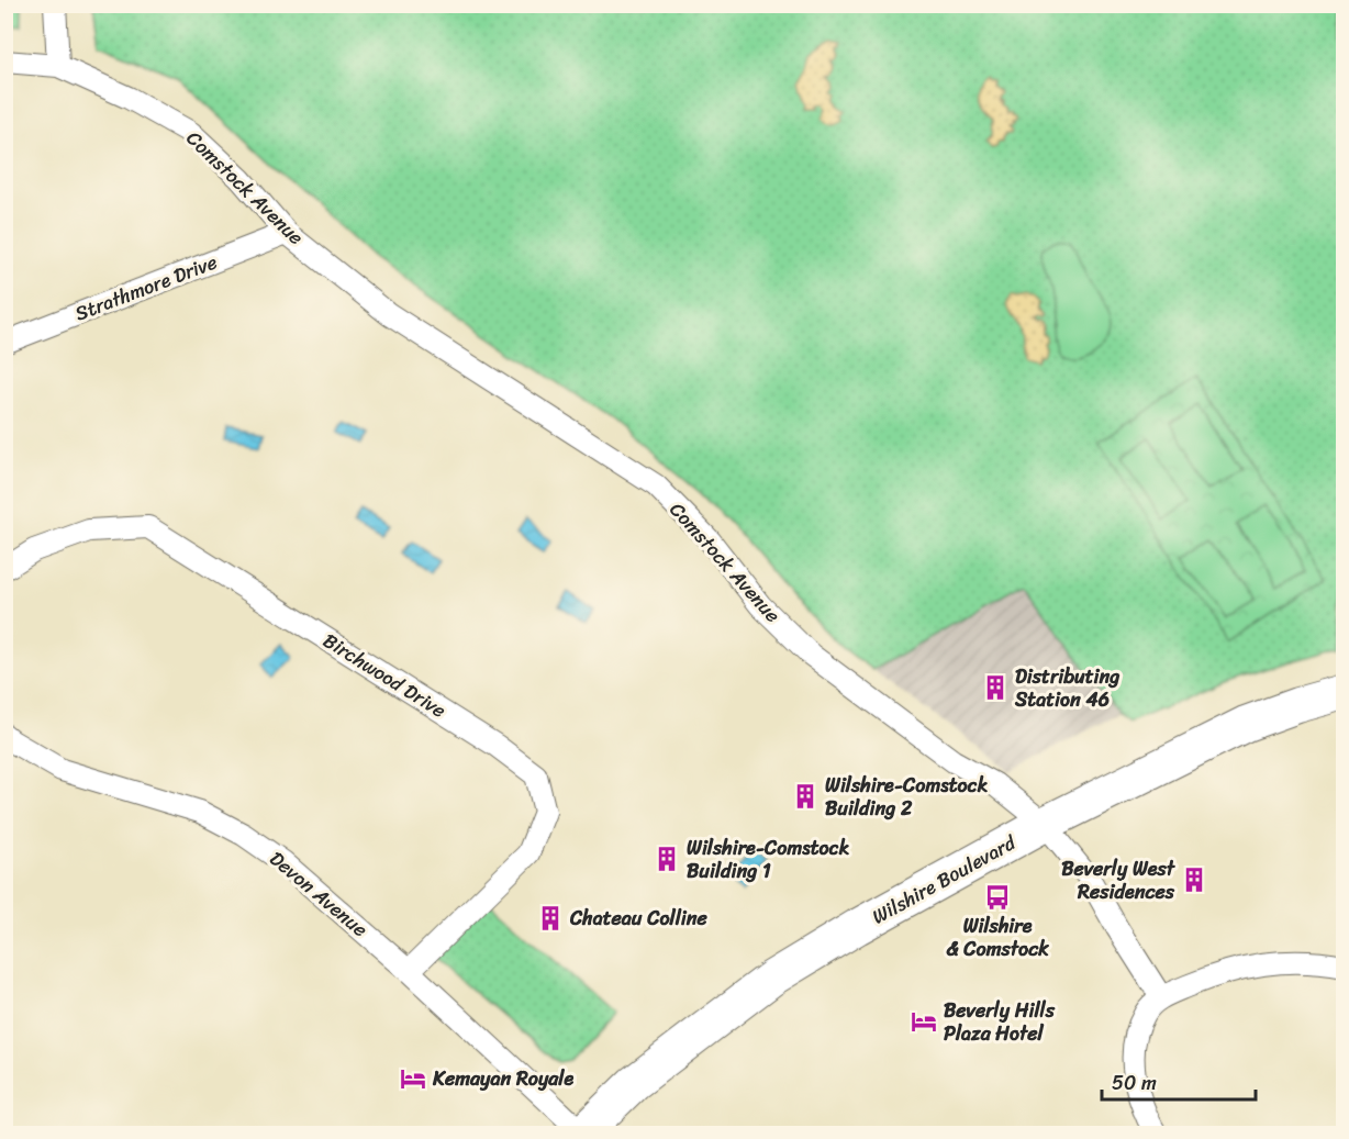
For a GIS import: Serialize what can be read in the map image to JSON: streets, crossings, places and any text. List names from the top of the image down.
{
  "streets": {
    "main road": ["Wilshire Boulevard"],
    "street": [
      "Comstock Avenue",
      "Strathmore Drive",
      "Birchwood Drive",
      "Devon Avenue"
    ]
  },
  "crossings": [
    ["Comstock Avenue", "Strathmore Drive"],
    ["Comstock Avenue", "Wilshire Boulevard"],
    ["Birchwood Drive", "Devon Avenue"],
    ["Wilshire Boulevard", "Devon Avenue"]
  ],
  "places": {
    "building": [
      "Distributing Station 46",
      "Wilshire-Comstock Building 2",
      "Wilshire-Comstock Building 1",
      "Beverly West Residences",
      "Chateau Colline"
    ],
    "bus stop": ["Wilshire & Comstock"],
    "hotel": ["Beverly Hills Plaza Hotel", "Kemayan Royale"]
  },
  "scale_bar": "50 m"
}
